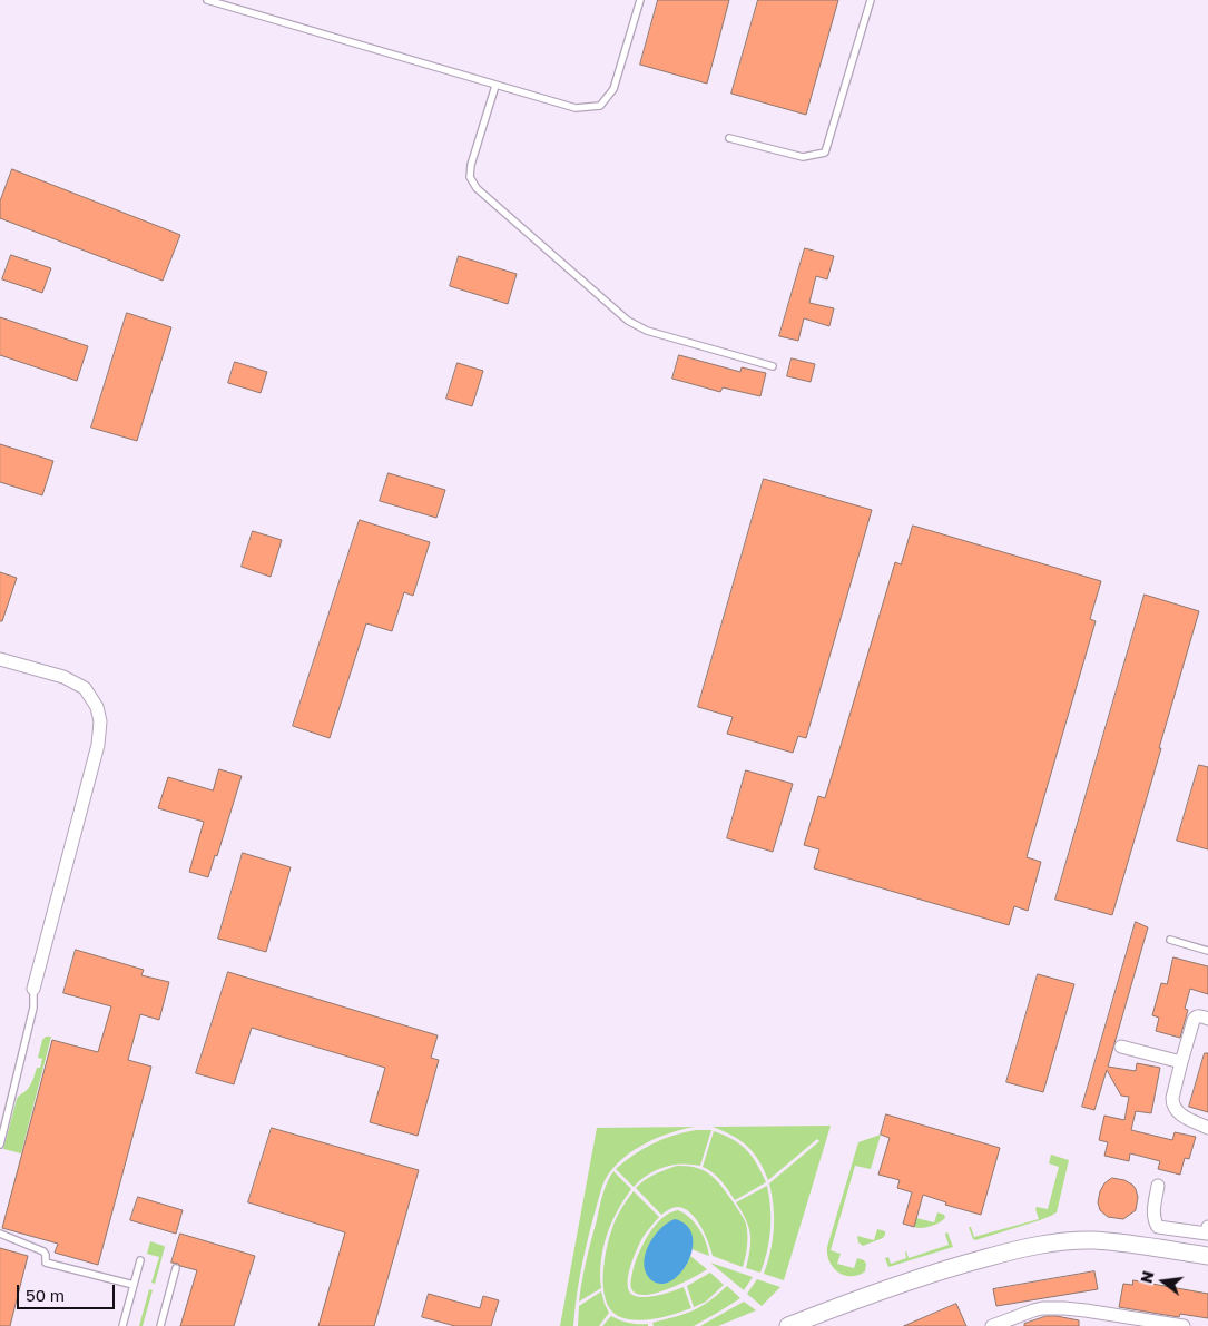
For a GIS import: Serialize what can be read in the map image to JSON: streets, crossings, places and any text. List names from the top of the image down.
{
  "scale_bar": "50 m",
  "north": "left"
}
